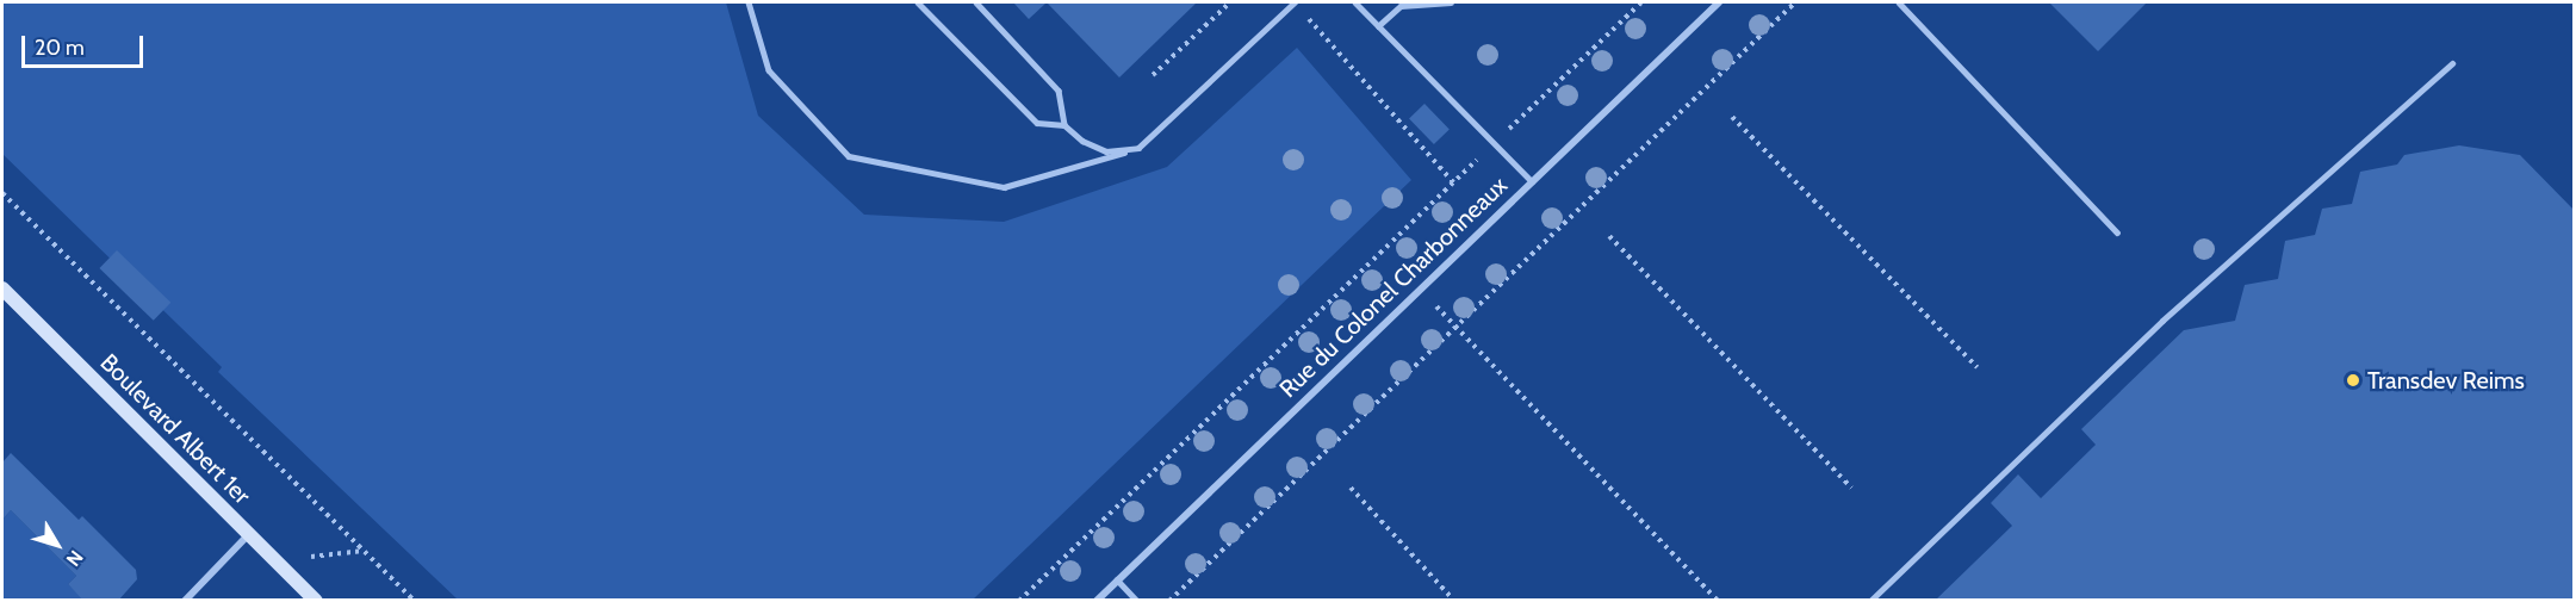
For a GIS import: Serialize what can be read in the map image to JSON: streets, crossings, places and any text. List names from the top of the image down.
{
  "streets": {
    "main road": ["Boulevard Albert 1er"],
    "street": ["Rue du Colonel Charbonneaux"]
  },
  "places": ["Transdev Reims"],
  "scale_bar": "20 m",
  "north": "bottom right"
}
